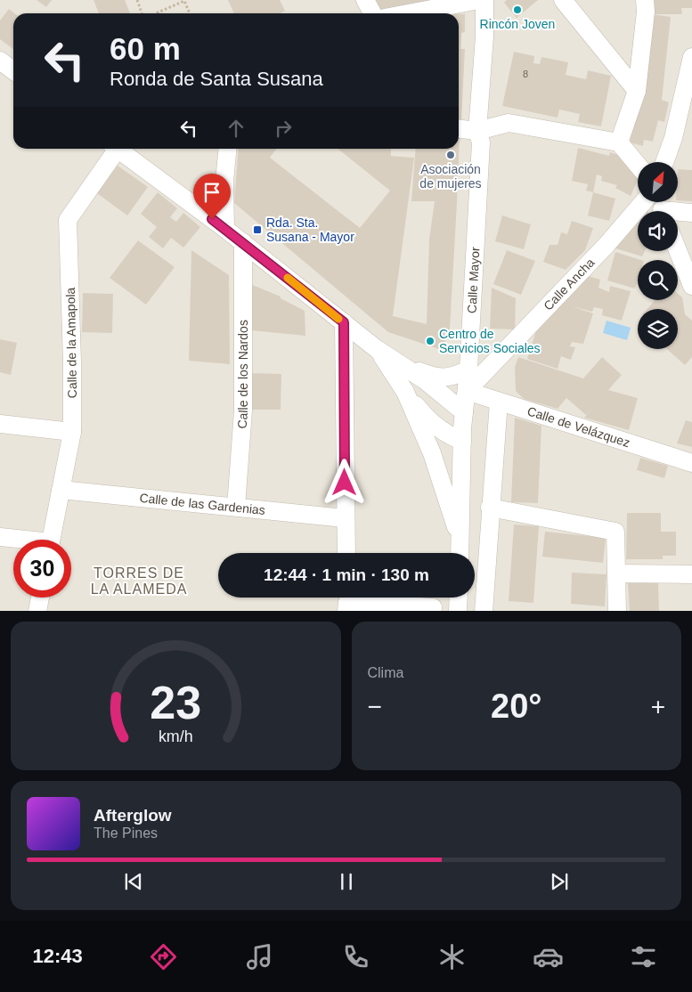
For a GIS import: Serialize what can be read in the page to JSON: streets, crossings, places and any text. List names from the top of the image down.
{
  "streets": {
    "street": [
      "Calle Mayor",
      "Calle Ancha",
      "Calle de la Amapola",
      "Calle de los Nardos",
      "Calle de Velázquez",
      "Calle de las Gardenias"
    ]
  },
  "crossings": [
    ["Calle Mayor", "Calle Ancha"],
    ["Calle Mayor", "Calle de Velázquez"],
    ["Calle Ancha", "Calle de Velázquez"],
    ["Calle de la Amapola", "Calle de las Gardenias"],
    ["Calle de los Nardos", "Calle de las Gardenias"]
  ],
  "districts": ["TORRES DE LA ALAMEDA"],
  "places": {
    "other": ["Rincón Joven", "Asociación de mujeres", "Centro de Servicios Sociales"],
    "transit": ["Rda. Sta. Susana - Mayor"]
  },
  "house_numbers": ["8"],
  "north": "top right",
  "page": {
    "turn": ["60 m", "Ronda de Santa Susana"],
    "limit": "30",
    "trip": "12:44 · 1 min · 130 m",
    "tile": "Clima",
    "heat": ["−", "20°", "+"],
    "song": ["Afterglow", "The Pines"],
    "tabs": "12:43",
    "gauge": ["23", "km/h"]
  }
}
